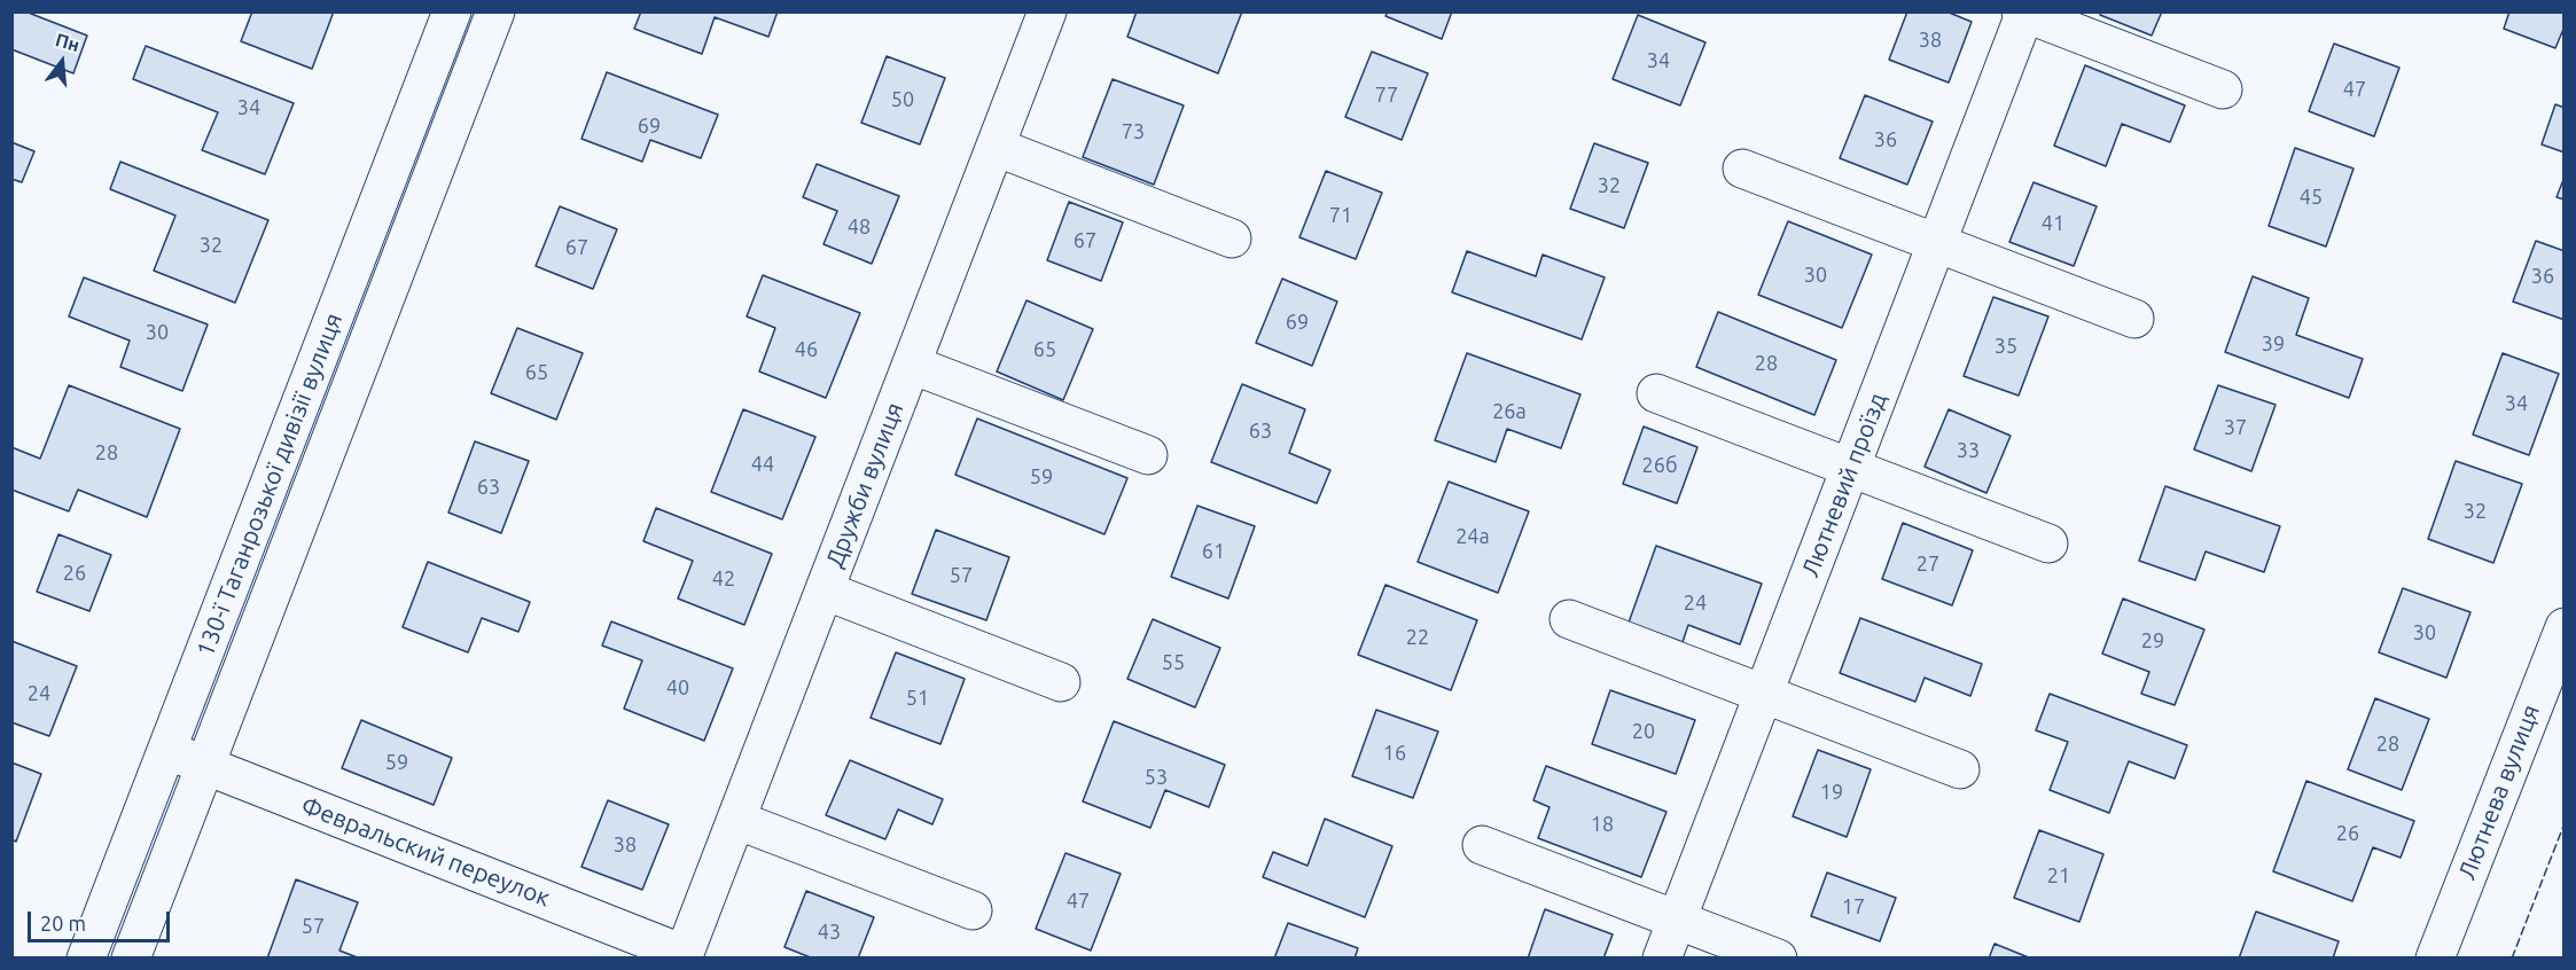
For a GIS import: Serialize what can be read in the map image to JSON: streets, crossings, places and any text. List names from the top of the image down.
{
  "streets": {
    "street": [
      "130-ї Таганрозької дивізії вулиця",
      "Дружби вулиця",
      "Лютневий проїзд",
      "Лютнева вулиця",
      "Февральский переулок"
    ]
  },
  "crossings": [
    ["130-ї Таганрозької дивізії вулиця", "Февральский переулок"],
    ["Дружби вулиця", "Февральский переулок"]
  ],
  "house_numbers": [
    "38",
    "34",
    "47",
    "77",
    "50",
    "34",
    "69",
    "73",
    "36",
    "32",
    "45",
    "71",
    "41",
    "48",
    "67",
    "32",
    "67",
    "30",
    "36",
    "69",
    "30",
    "39",
    "35",
    "46",
    "65",
    "28",
    "65",
    "34",
    "26а",
    "37",
    "63",
    "33",
    "28",
    "44",
    "26б",
    "59",
    "63",
    "32",
    "24а",
    "61",
    "27",
    "26",
    "57",
    "42",
    "24",
    "30",
    "22",
    "29",
    "55",
    "40",
    "24",
    "51",
    "20",
    "28",
    "16",
    "59",
    "53",
    "19",
    "18",
    "26",
    "38",
    "21",
    "47",
    "17",
    "57",
    "43"
  ],
  "scale_bar": "20 m",
  "north": "top"
}
